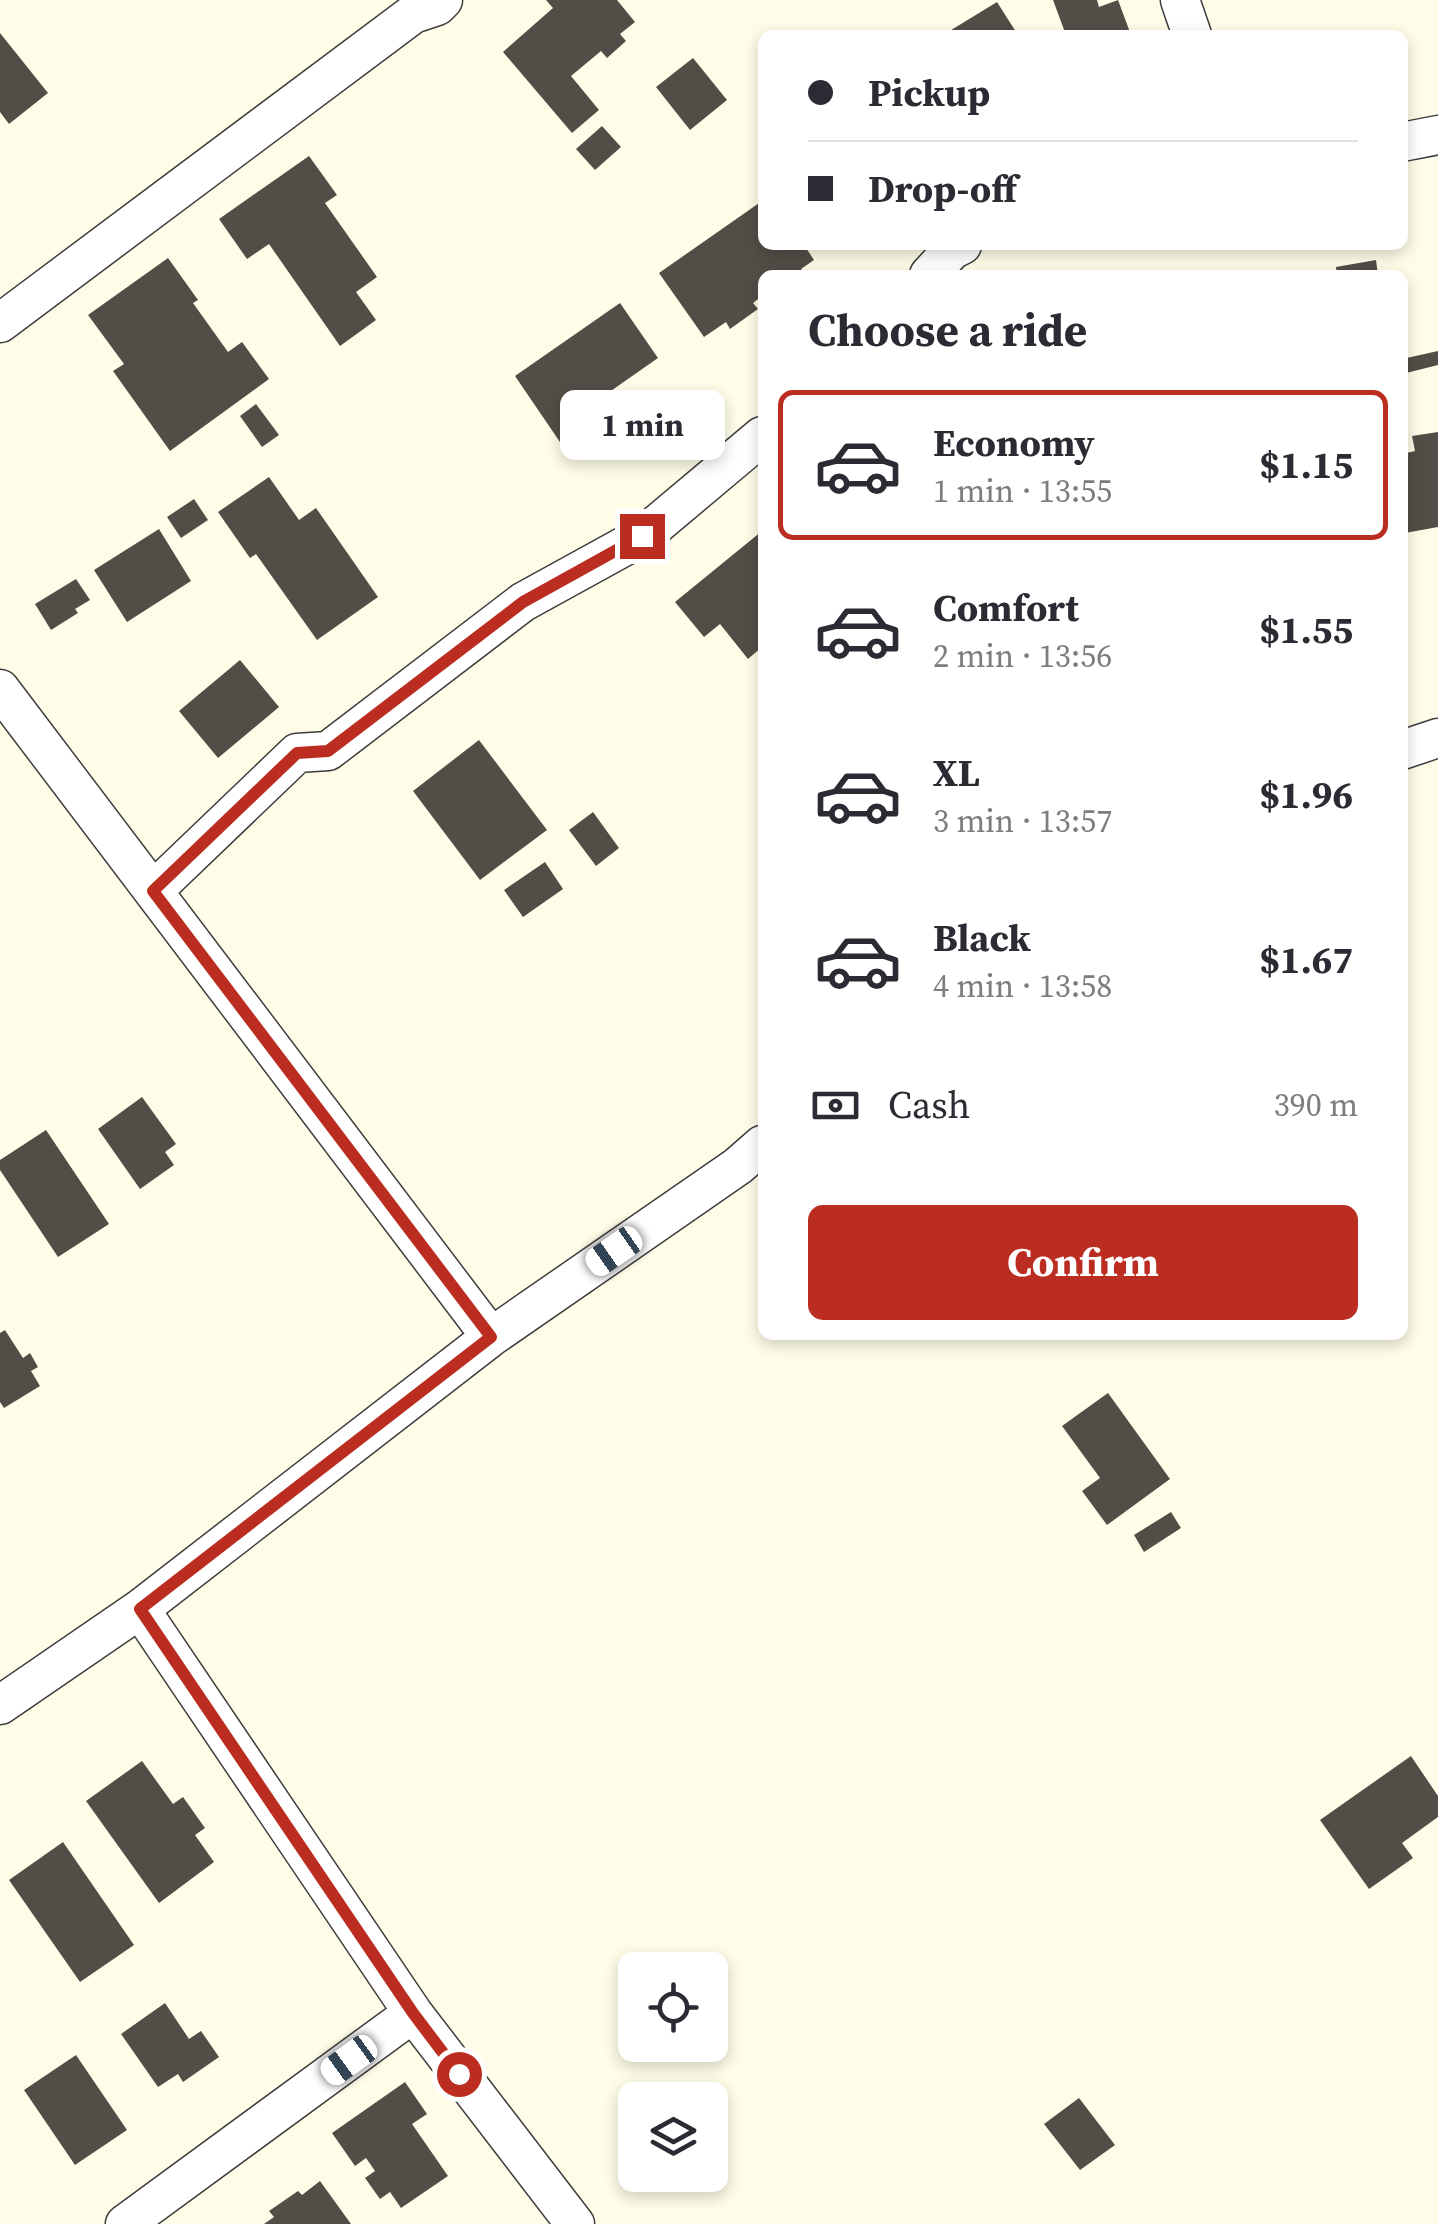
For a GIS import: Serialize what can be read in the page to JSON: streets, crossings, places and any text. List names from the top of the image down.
{
  "page": {
    "banner": ["Pickup", "Drop-off"],
    "heading": "Choose a ride",
    "bubble": "1 min",
    "list": [
      {
        "name": "Economy",
        "note": "1 min · 13:55",
        "value": "$1.15"
      },
      {
        "name": "Comfort",
        "note": "2 min · 13:56",
        "value": "$1.55"
      },
      {
        "name": "XL",
        "note": "3 min · 13:57",
        "value": "$1.96"
      },
      {
        "name": "Black",
        "note": "4 min · 13:58",
        "value": "$1.67"
      }
    ],
    "pay": ["Cash", "390 m"],
    "buttons": "Confirm"
  }
}
